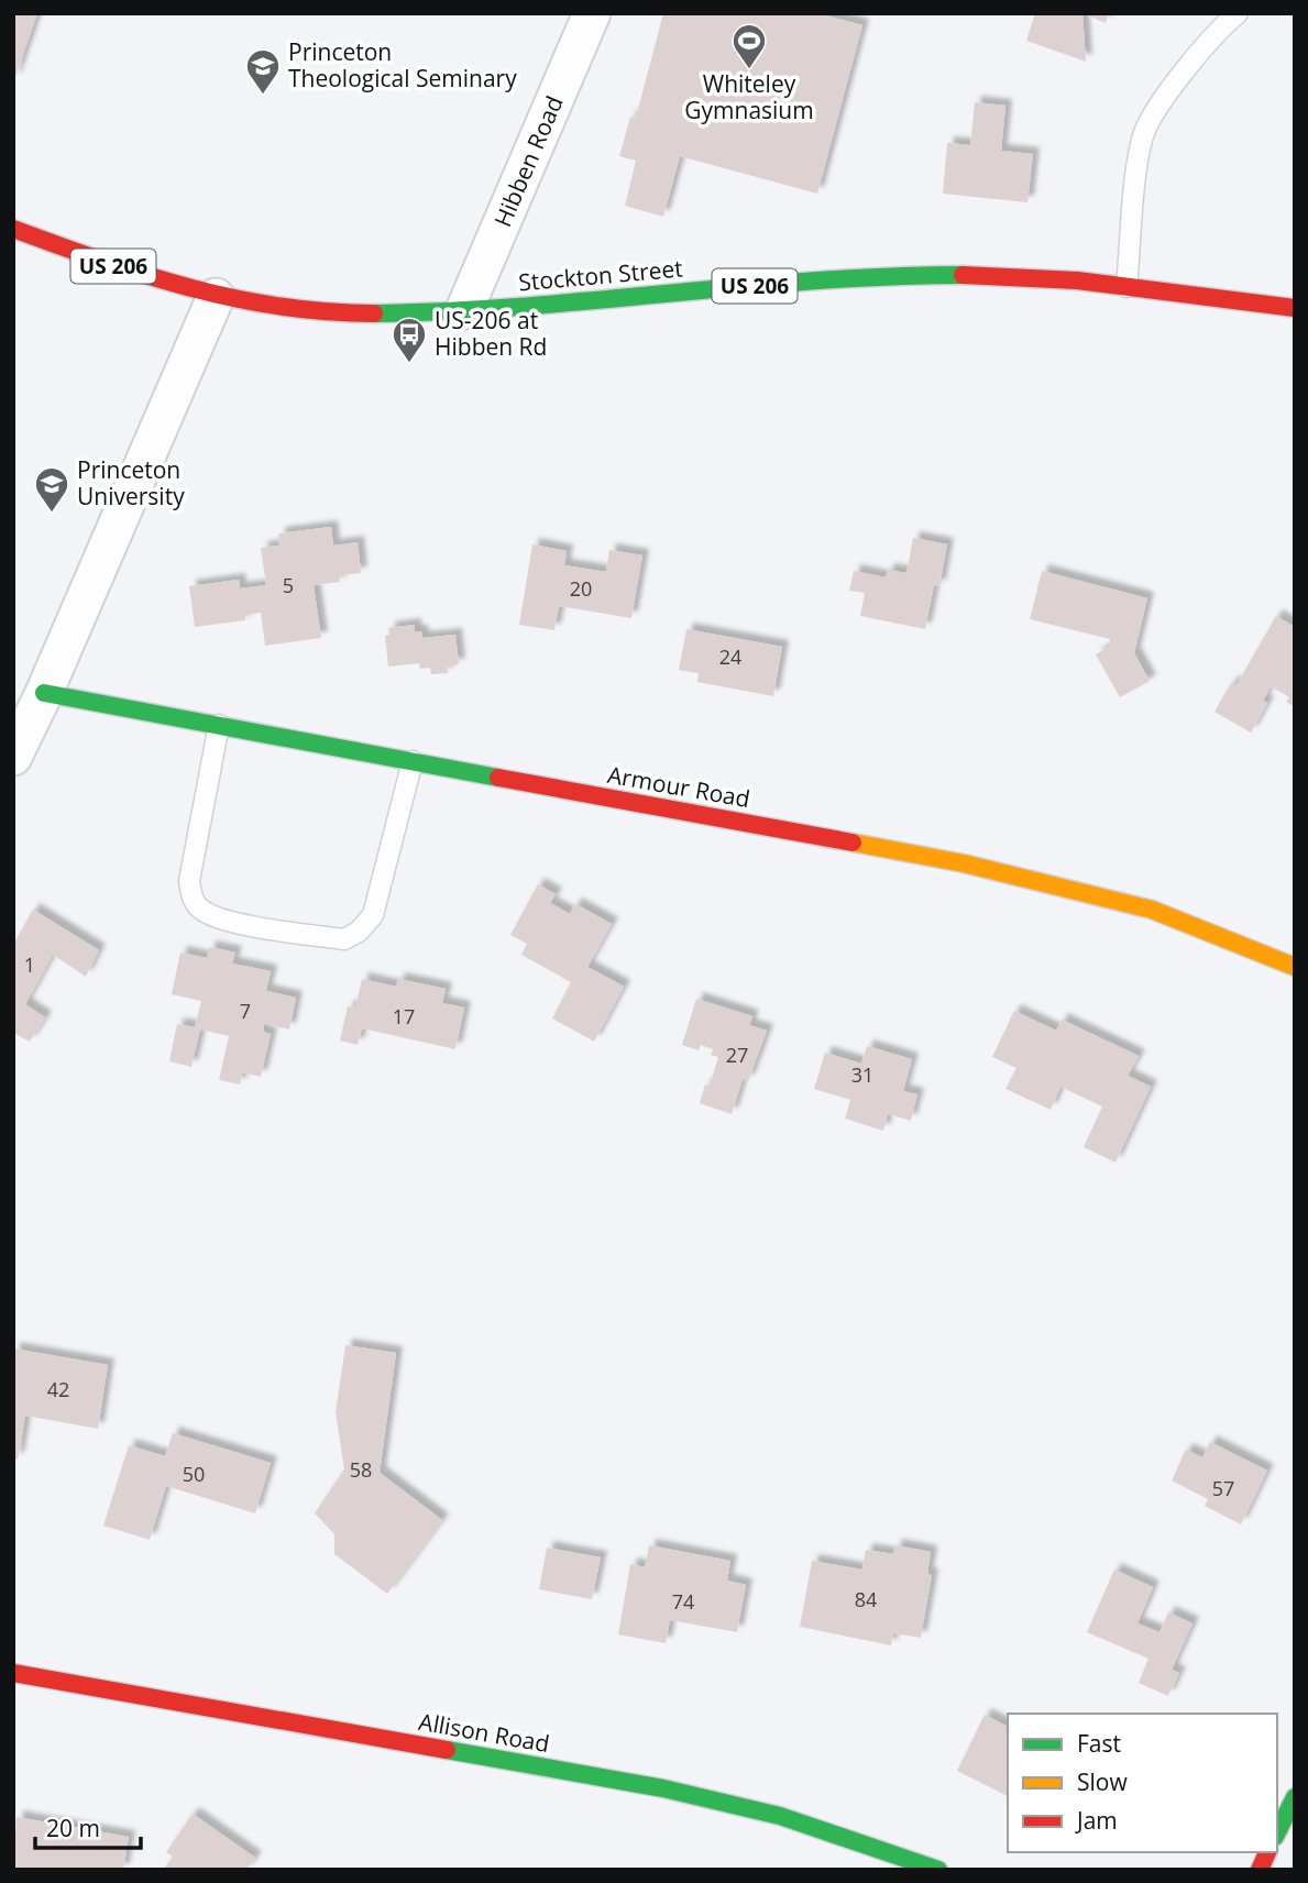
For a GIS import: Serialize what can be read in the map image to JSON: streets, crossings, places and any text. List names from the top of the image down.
{
  "streets": {
    "main road": [
      "US 206",
      "Stockton Street",
      "Armour Road",
      "Allison Road"
    ],
    "street": ["Hibben Road"]
  },
  "crossings": [
    ["Hibben Road", "Stockton Street"]
  ],
  "places": {
    "sports": ["Whiteley Gymnasium"],
    "school or university": ["Princeton Theological Seminary", "Princeton University"],
    "bus stop": ["US-206 at Hibben Rd"]
  },
  "house_numbers": [
    "5",
    "20",
    "24",
    "1",
    "7",
    "17",
    "27",
    "31",
    "42",
    "58",
    "50",
    "57",
    "84",
    "74"
  ],
  "legend": ["Fast", "Slow", "Jam"],
  "scale_bar": "20 m"
}
